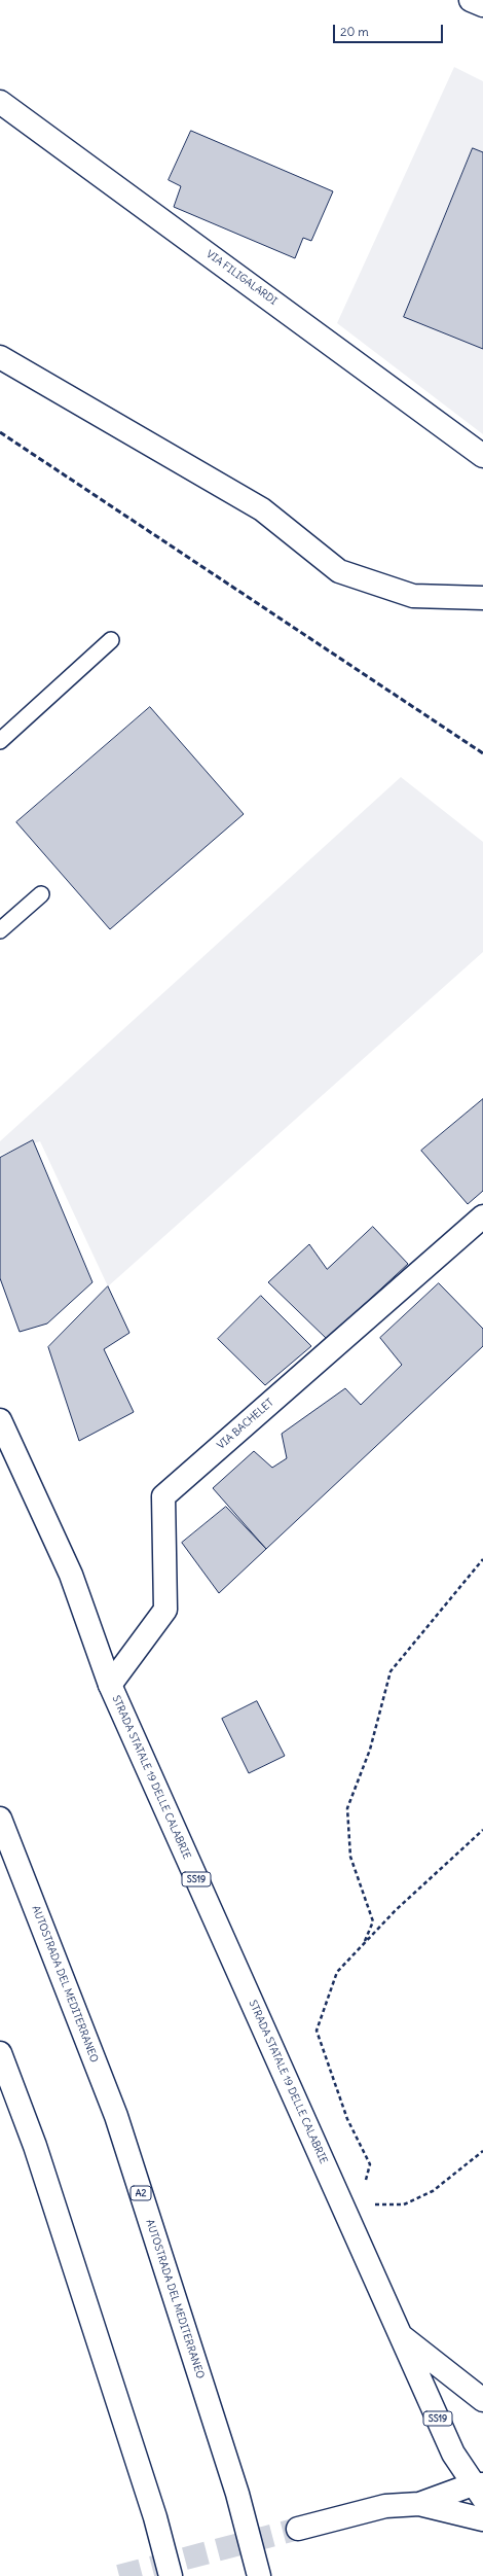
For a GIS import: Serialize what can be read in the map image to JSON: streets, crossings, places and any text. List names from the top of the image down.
{
  "streets": {
    "main road": [
      "VIA FILIGALARDI",
      "VIA BACHELET",
      "STRADA STATALE 19 DELLE CALABRIE",
      "SS19",
      "AUTOSTRADA DEL MEDITERRANEO",
      "A2"
    ]
  },
  "crossings": [
    ["VIA BACHELET", "STRADA STATALE 19 DELLE CALABRIE"]
  ],
  "scale_bar": "20 m"
}
